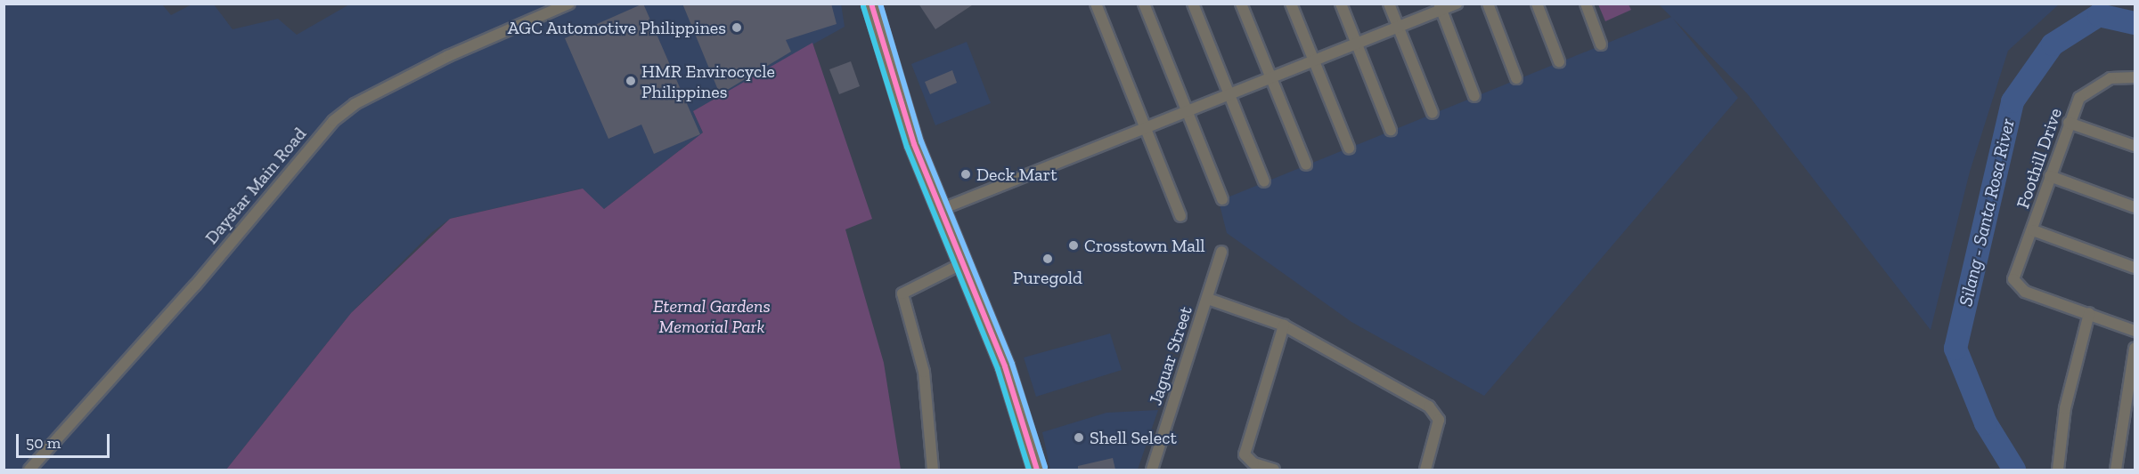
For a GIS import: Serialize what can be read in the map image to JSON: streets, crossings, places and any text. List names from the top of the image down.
{
  "streets": {
    "street": ["Foothill Drive", "Daystar Main Road", "Jaguar Street"]
  },
  "water": ["Silang - Santa Rosa River"],
  "parks": ["Eternal Gardens Memorial Park"],
  "places": [
    "AGC Automotive Philippines",
    "HMR Envirocycle Philippines",
    "Deck Mart",
    "Crosstown Mall",
    "Puregold",
    "Shell Select"
  ],
  "scale_bar": "50 m"
}
